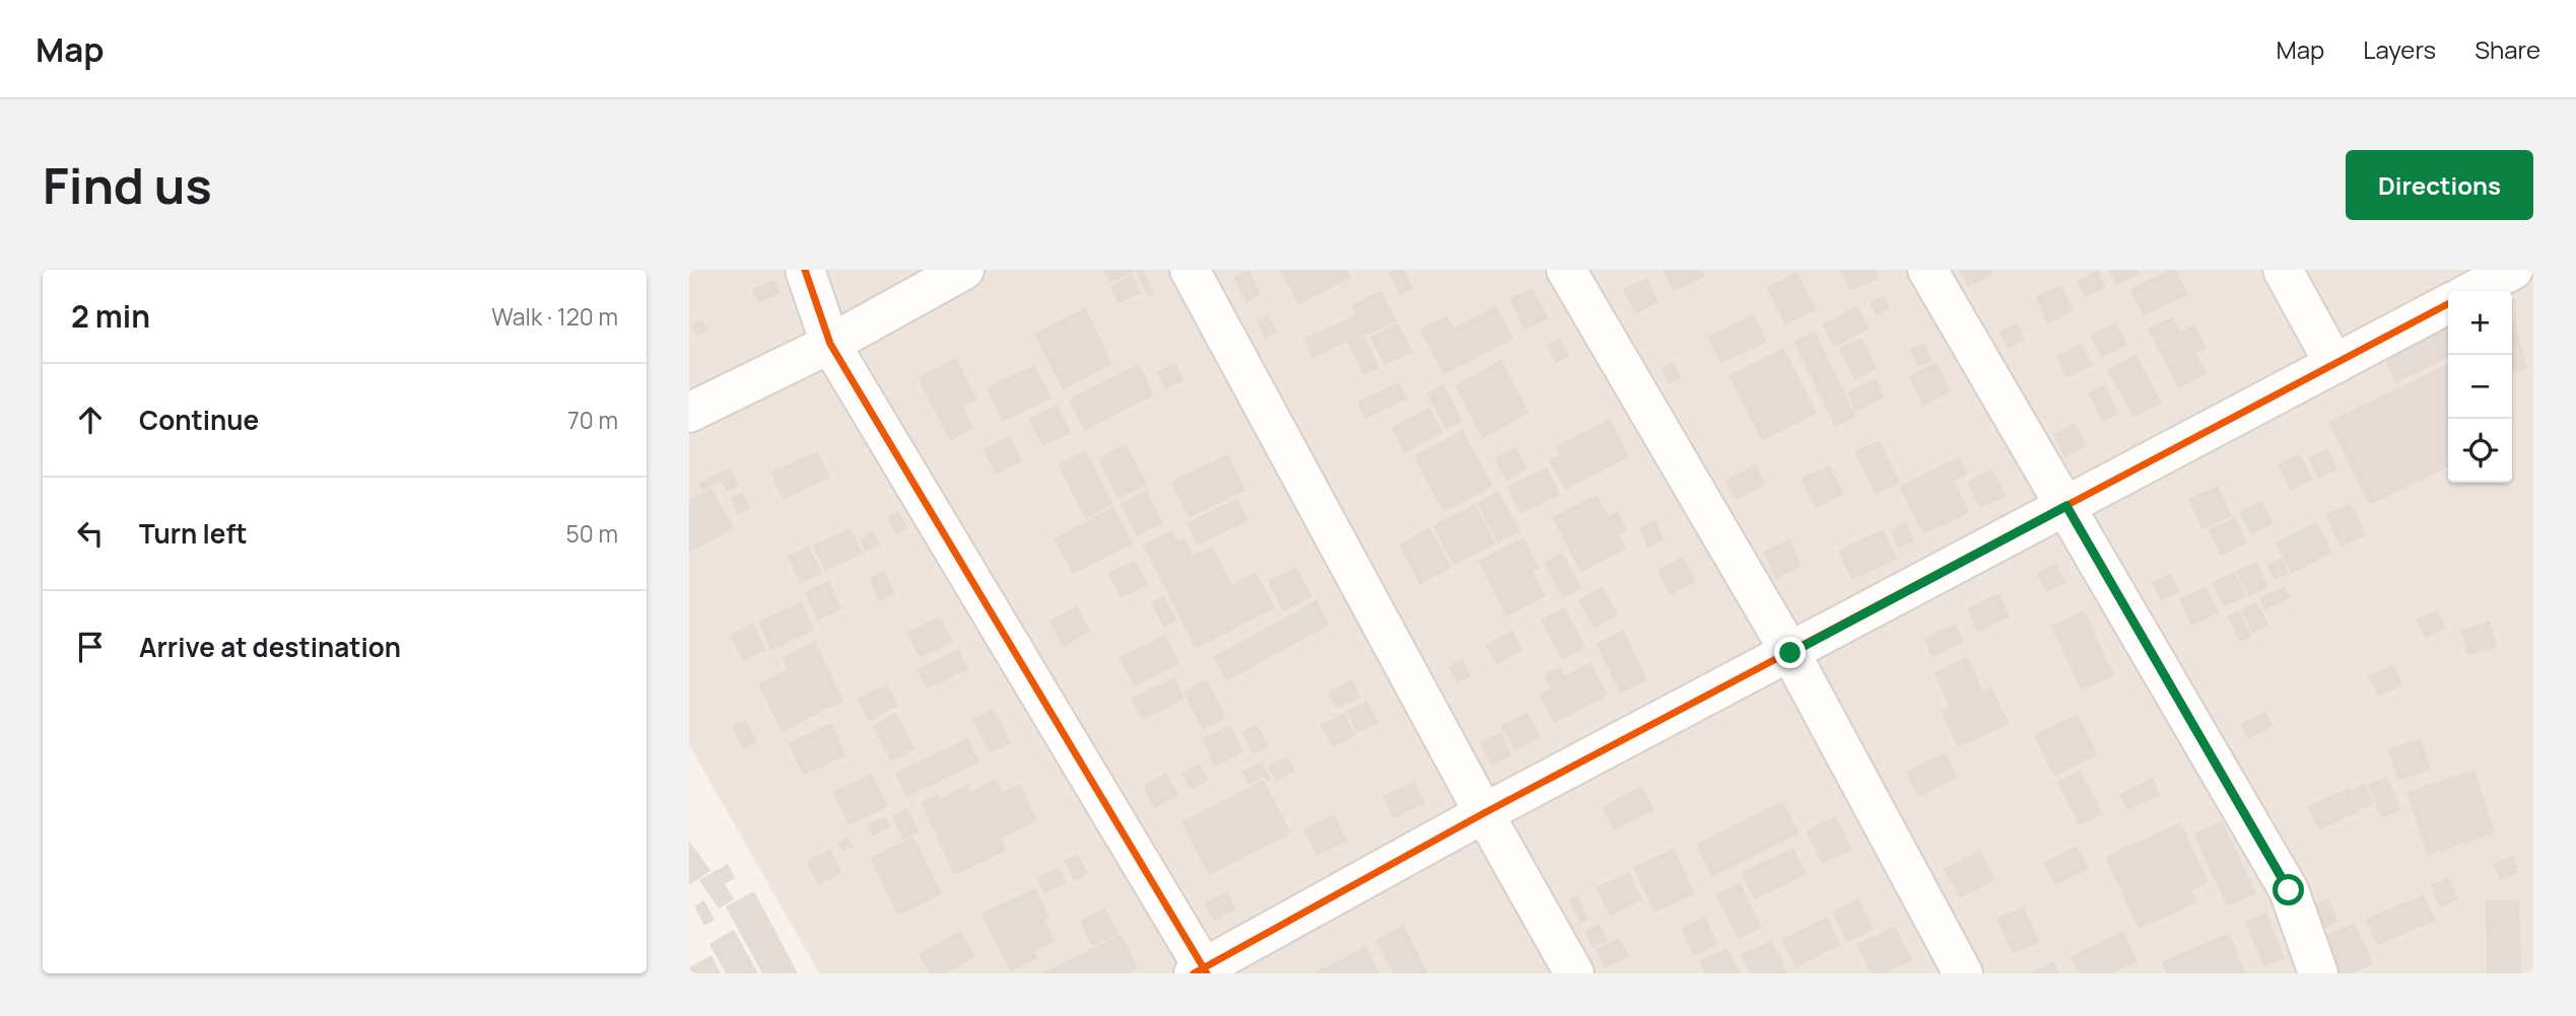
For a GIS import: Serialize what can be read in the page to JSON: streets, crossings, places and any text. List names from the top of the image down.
{
  "page": {
    "header": "Map",
    "nav": ["Map", "Layers", "Share"],
    "buttons": "Directions",
    "title": "Find us",
    "heading": ["2 min", "Walk · 120 m"],
    "map_buttons": ["+", "−"],
    "list": [
      ["Continue", "70 m"],
      ["Turn left", "50 m"],
      "Arrive at destination"
    ]
  }
}
